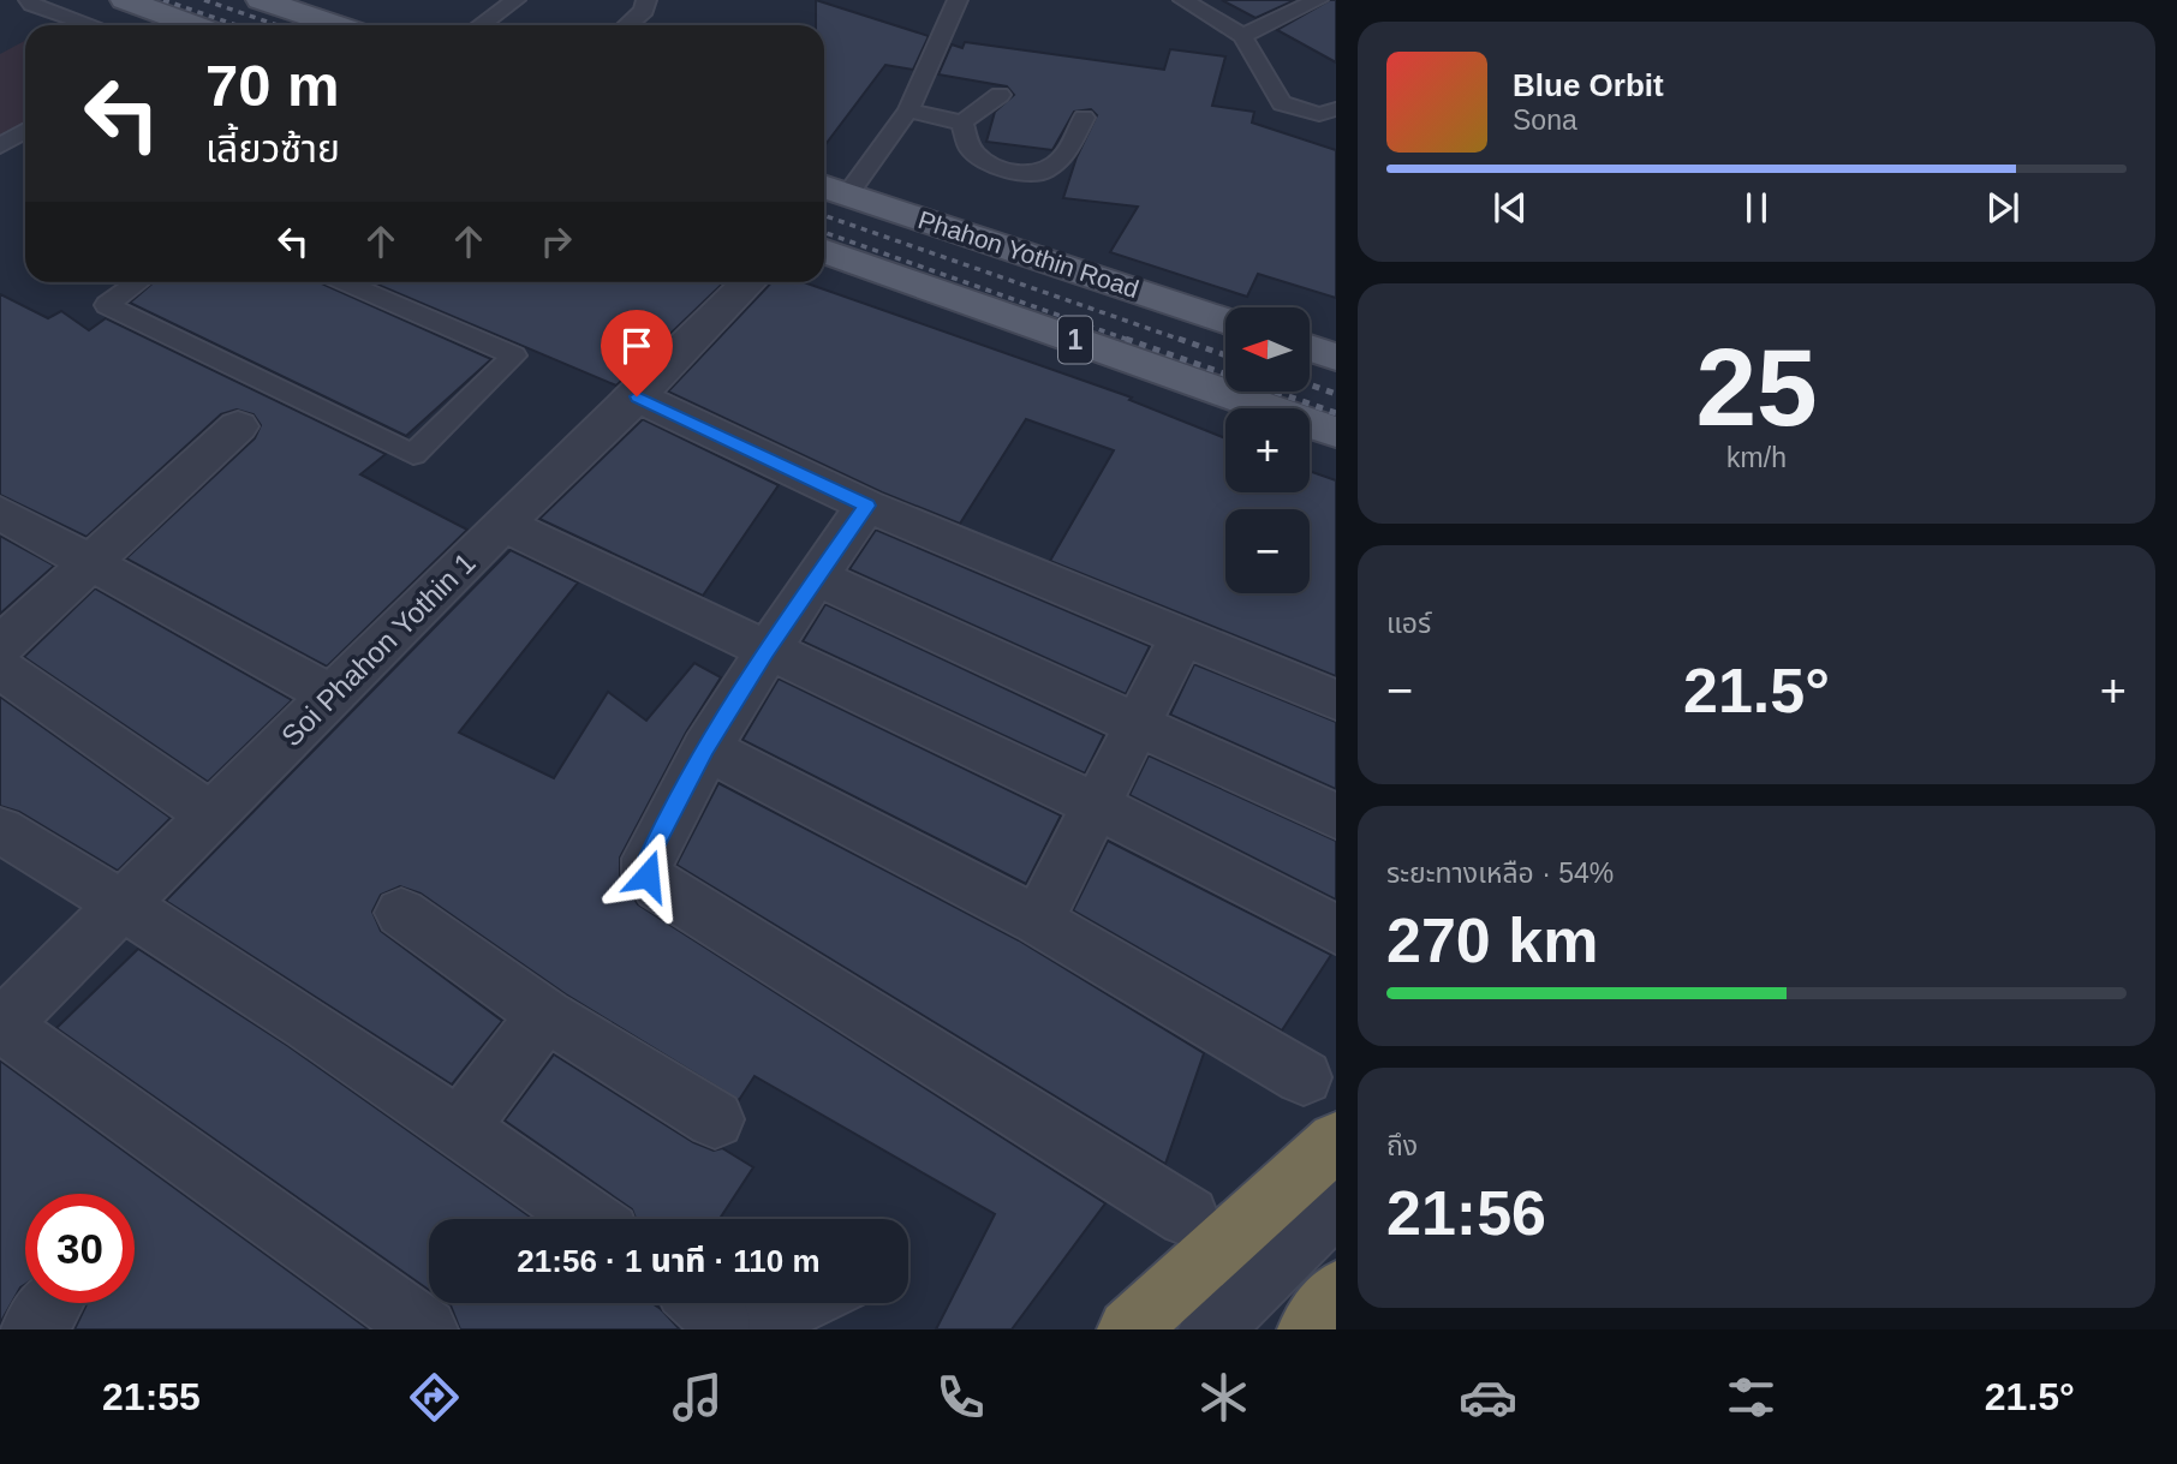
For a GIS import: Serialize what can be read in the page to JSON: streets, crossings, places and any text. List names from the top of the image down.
{
  "streets": {
    "main road": ["Phahon Yothin Road", "1"],
    "street": ["Soi Phahon Yothin 1"]
  },
  "north": "left",
  "page": {
    "turn": ["70 m", "เลี้ยวซ้าย"],
    "song": ["Blue Orbit", "Sona"],
    "tile": [
      ["25", "km/h"],
      "แอร์",
      ["ระยะทางเหลือ · 54%", "270 km"],
      ["ถึง", "21:56"]
    ],
    "map_buttons": ["+", "−"],
    "heat": ["−", "21.5°", "+"],
    "limit": "30",
    "trip": "21:56 · 1 นาที · 110 m",
    "tabs": ["21:55", "21.5°"]
  }
}
